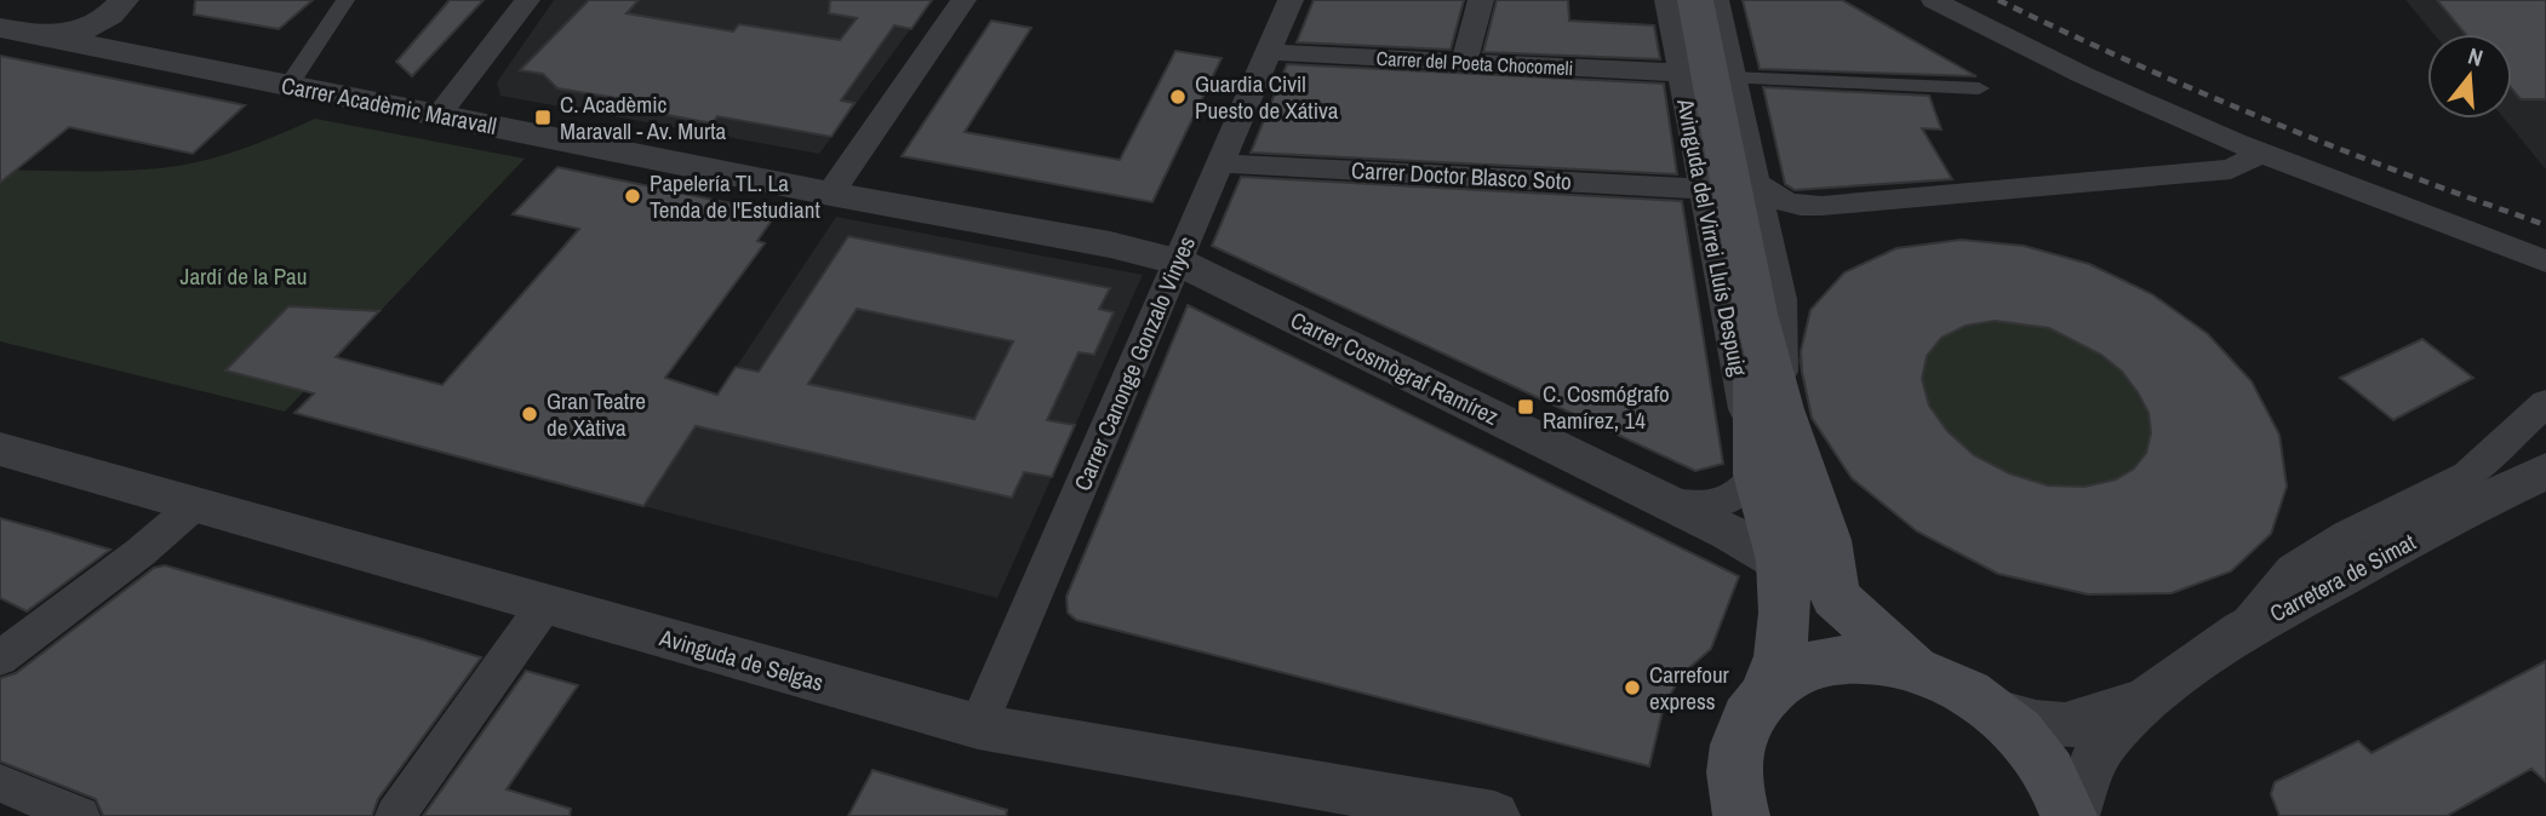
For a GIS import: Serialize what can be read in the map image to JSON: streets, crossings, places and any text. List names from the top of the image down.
{
  "streets": {
    "main road": ["Avinguda del Virrei Lluís Despuig"],
    "street": [
      "Carrer del Poeta Chocomeli",
      "Carrer Acadèmic Maravall",
      "Carrer Doctor Blasco Soto",
      "Carrer Canonge Gonzalo Vinyes",
      "Carrer Cosmògraf Ramírez",
      "Carretera de Simat",
      "Avinguda de Selgas"
    ]
  },
  "crossings": [
    ["Carrer del Poeta Chocomeli", "Avinguda del Virrei Lluís Despuig"],
    ["Carrer del Poeta Chocomeli", "Carrer Canonge Gonzalo Vinyes"],
    ["Carrer Acadèmic Maravall", "Carrer Canonge Gonzalo Vinyes"],
    ["Carrer Acadèmic Maravall", "Carrer Cosmògraf Ramírez"],
    ["Carrer Doctor Blasco Soto", "Avinguda del Virrei Lluís Despuig"],
    ["Carrer Doctor Blasco Soto", "Carrer Canonge Gonzalo Vinyes"],
    ["Avinguda del Virrei Lluís Despuig", "Carrer Cosmògraf Ramírez"],
    ["Carrer Canonge Gonzalo Vinyes", "Carrer Cosmògraf Ramírez"],
    ["Carrer Canonge Gonzalo Vinyes", "Avinguda de Selgas"]
  ],
  "parks": ["Jardí de la Pau"],
  "places": {
    "other": [
      "Guardia Civil Puesto de Xátiva",
      "Papelería TL. La Tenda de l'Estudiant",
      "Gran Teatre de Xàtiva",
      "Carrefour express"
    ],
    "transit": ["C. Acadèmic Maravall - Av. Murta", "C. Cosmógrafo Ramírez, 14"]
  },
  "north": "top"
}
